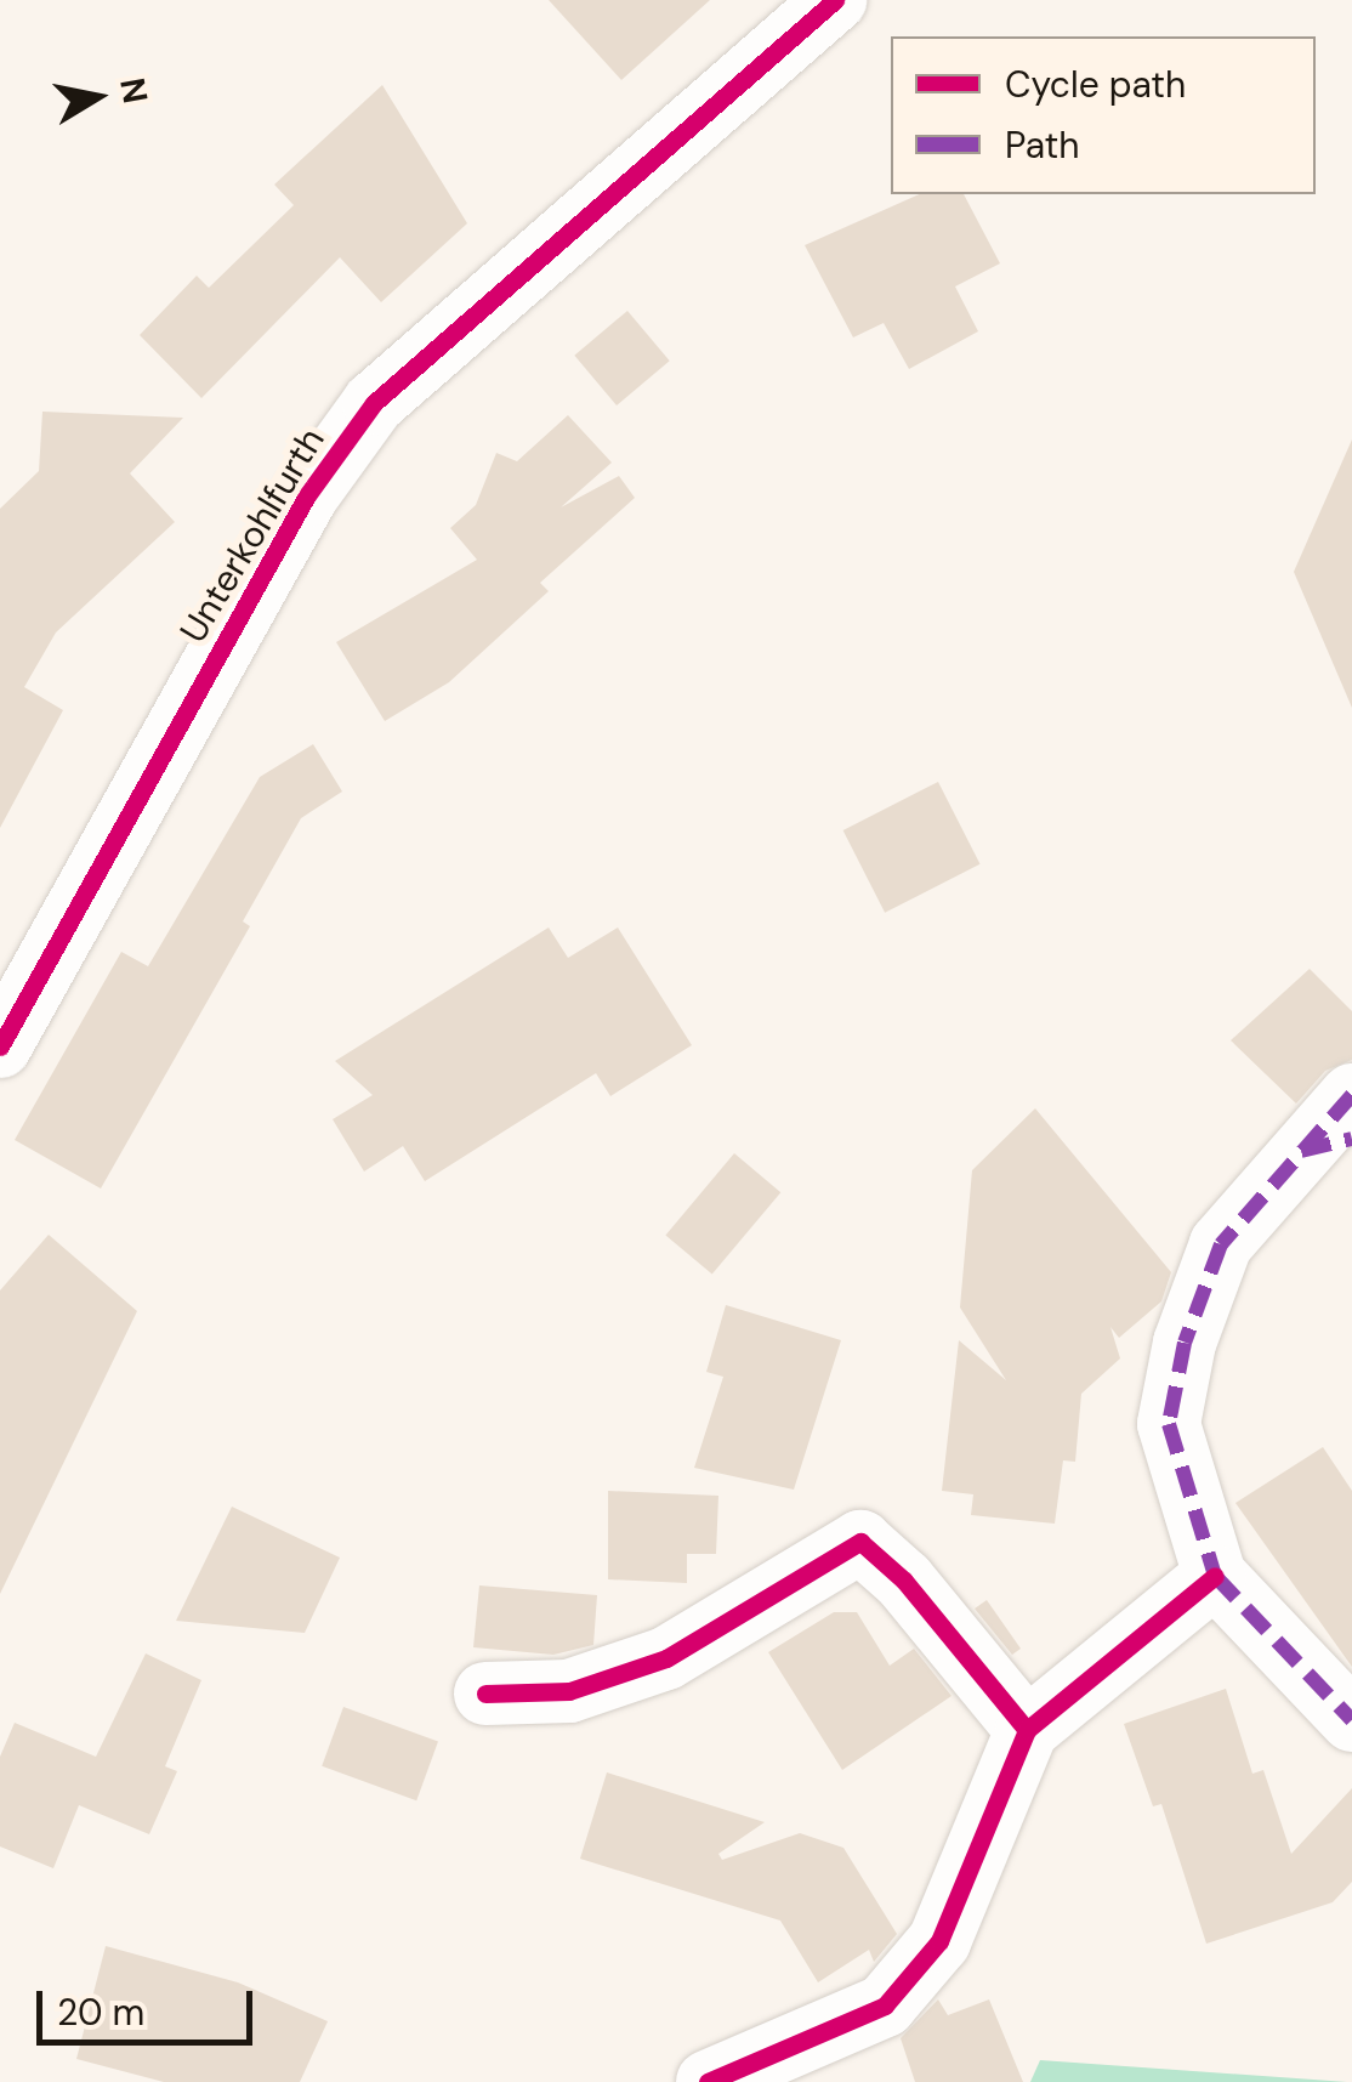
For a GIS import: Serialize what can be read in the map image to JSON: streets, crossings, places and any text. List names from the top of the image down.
{
  "streets": {
    "street": ["Unterkohlfurth"]
  },
  "legend": ["Cycle path", "Path"],
  "scale_bar": "20 m",
  "north": "right"
}
